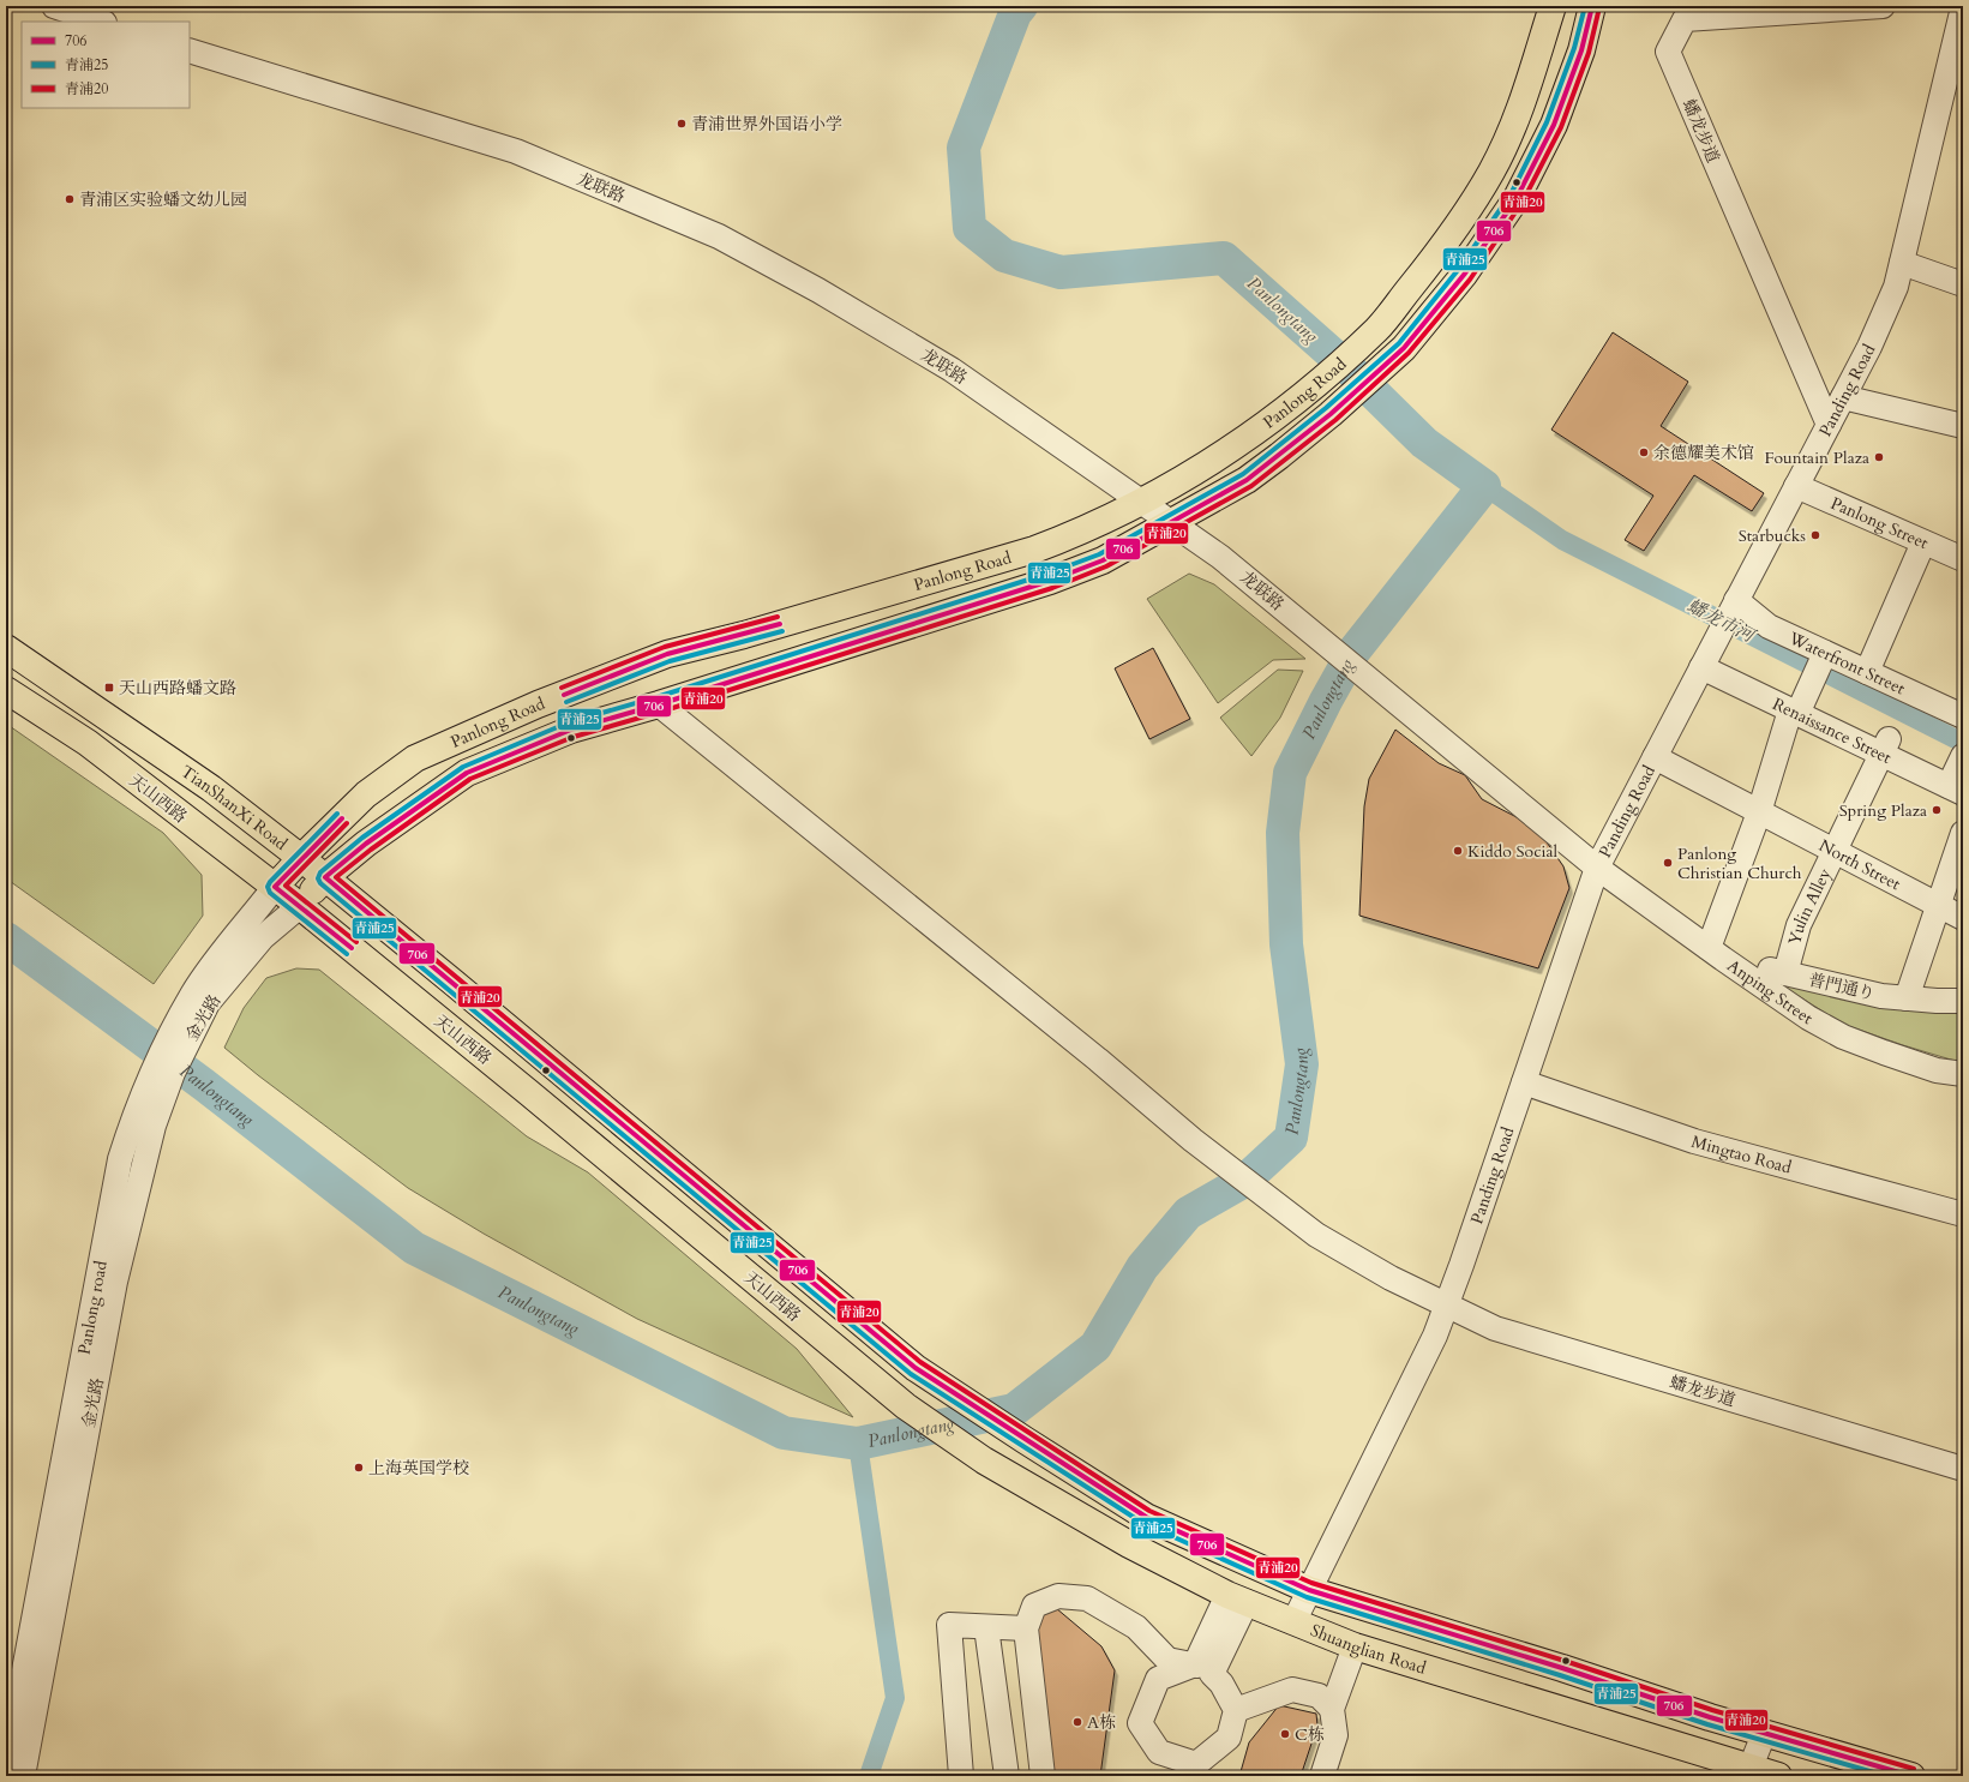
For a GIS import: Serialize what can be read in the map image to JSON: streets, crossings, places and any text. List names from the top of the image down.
{
  "streets": {
    "main road": [
      "Panlong Road",
      "天山西路",
      "TianShanXi Road",
      "Shuanglian Road"
    ],
    "street": [
      "蟠龙步道",
      "龙联路",
      "Panding Road",
      "Panlong Street",
      "Waterfront Street",
      "Renaissance Street",
      "North Street",
      "Yulin Alley",
      "普門通り",
      "Anping Street",
      "金光路",
      "Mingtao Road",
      "Panlong road"
    ]
  },
  "crossings": [
    ["蟠龙步道", "Panding Road"],
    ["蟠龙步道", "Panlong Road"],
    ["龙联路", "Panding Road"],
    ["龙联路", "Panlong Road"],
    ["龙联路", "Anping Street"],
    ["Panding Road", "Panlong Street"],
    ["Panding Road", "Waterfront Street"],
    ["Panding Road", "Renaissance Street"],
    ["Panding Road", "TianShanXi Road"],
    ["Panding Road", "North Street"],
    ["Panding Road", "Anping Street"],
    ["Panding Road", "Mingtao Road"],
    ["Panding Road", "Shuanglian Road"],
    ["Panlong Road", "天山西路"],
    ["Panlong Road", "TianShanXi Road"],
    ["Panlong Road", "金光路"],
    ["Panlong Road", "Panlong road"],
    ["Renaissance Street", "Yulin Alley"],
    ["天山西路", "金光路"],
    ["天山西路", "Panlong road"],
    ["天山西路", "Shuanglian Road"],
    ["North Street", "Yulin Alley"],
    ["Yulin Alley", "普門通り"],
    ["普門通り", "Anping Street"],
    ["金光路", "Panlong road"]
  ],
  "water": ["Panlongtang", "蟠龙市河"],
  "places": {
    "other": [
      "青浦世界外国语小学",
      "青浦区实验蟠文幼儿园",
      "余德耀美术馆",
      "Fountain Plaza",
      "Starbucks",
      "Spring Plaza",
      "Kiddo Social",
      "Panlong Christian Church",
      "上海英国学校",
      "A栋",
      "C栋"
    ],
    "transit": ["天山西路蟠文路"]
  },
  "lines": ["transit line 706", "transit line 青浦25", "transit line 青浦20"],
  "legend": ["706", "青浦25", "青浦20"]
}
